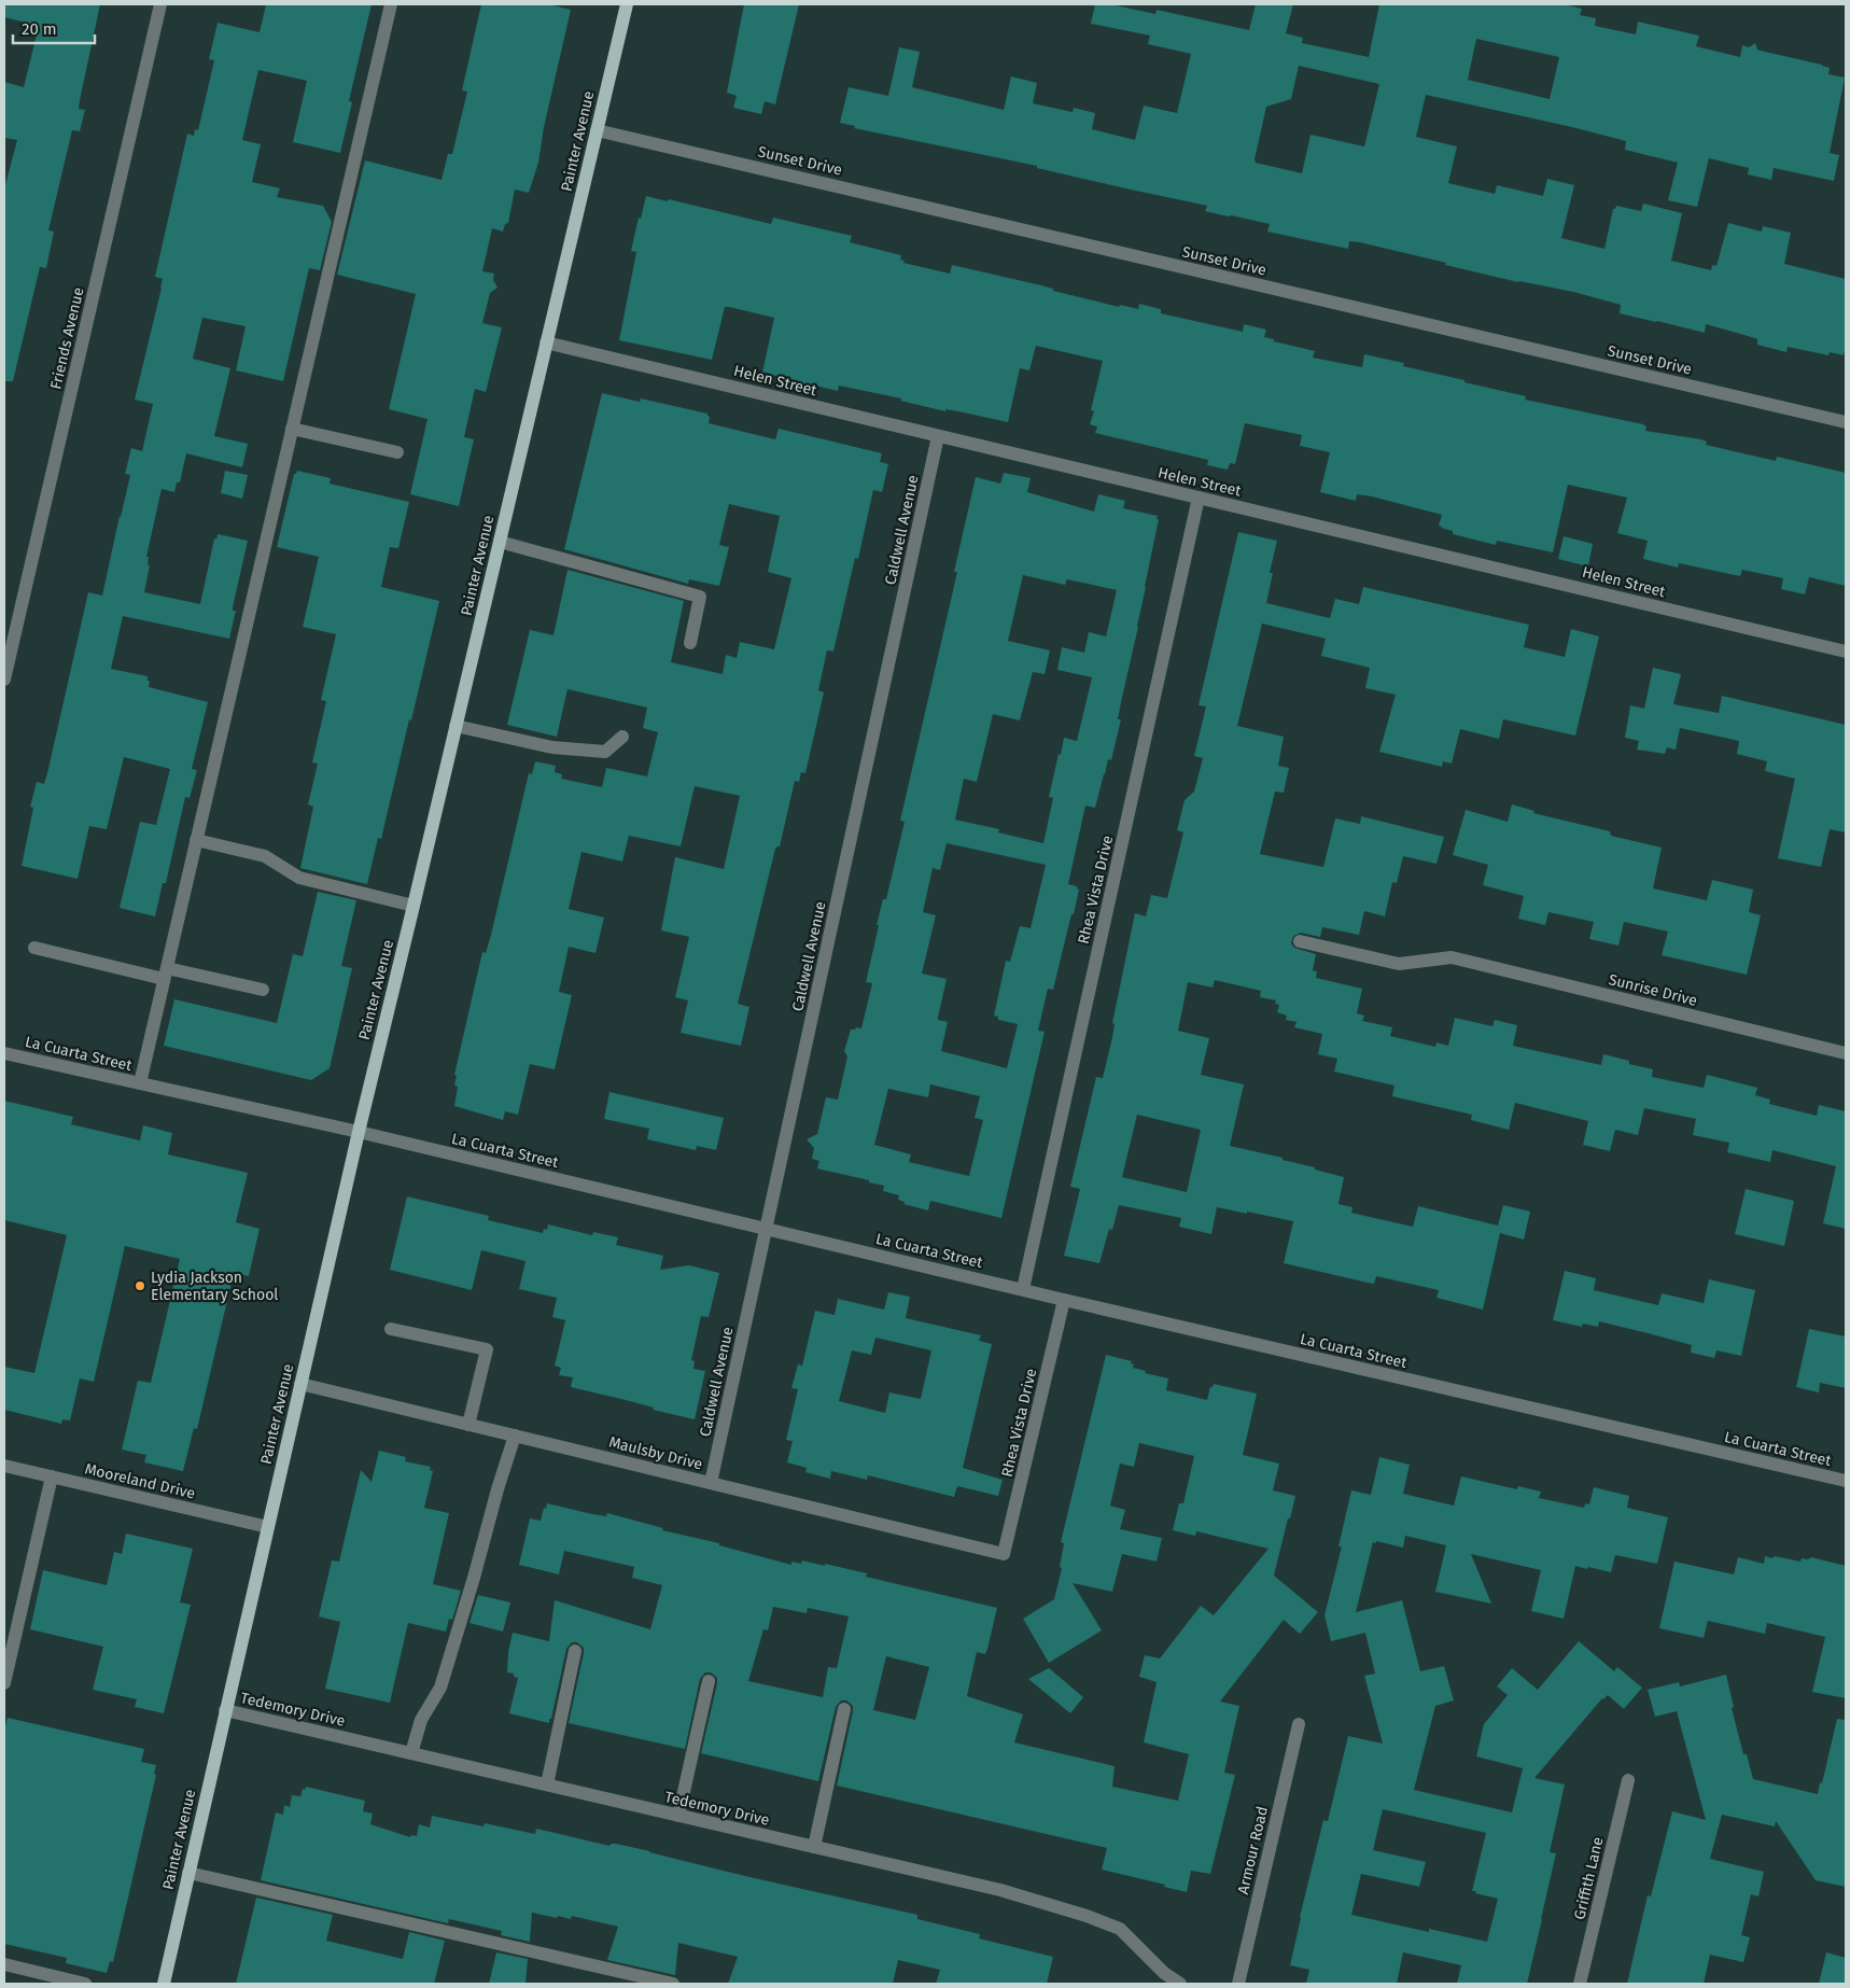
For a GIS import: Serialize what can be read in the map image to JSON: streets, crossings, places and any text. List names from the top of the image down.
{
  "streets": {
    "main road": ["Painter Avenue"],
    "street": [
      "Sunset Drive",
      "Friends Avenue",
      "Helen Street",
      "Caldwell Avenue",
      "Rhea Vista Drive",
      "Sunrise Drive",
      "La Cuarta Street",
      "Maulsby Drive",
      "Mooreland Drive",
      "Tedemory Drive",
      "Armour Road",
      "Griffith Lane"
    ]
  },
  "crossings": [
    ["Painter Avenue", "Sunset Drive"],
    ["Painter Avenue", "Helen Street"],
    ["Painter Avenue", "La Cuarta Street"],
    ["Painter Avenue", "Maulsby Drive"],
    ["Painter Avenue", "Mooreland Drive"],
    ["Painter Avenue", "Tedemory Drive"],
    ["Helen Street", "Caldwell Avenue"],
    ["Helen Street", "Rhea Vista Drive"],
    ["Caldwell Avenue", "La Cuarta Street"],
    ["Caldwell Avenue", "Maulsby Drive"],
    ["Rhea Vista Drive", "La Cuarta Street"],
    ["Rhea Vista Drive", "Maulsby Drive"]
  ],
  "places": ["Lydia Jackson Elementary School"],
  "scale_bar": "20 m"
}
